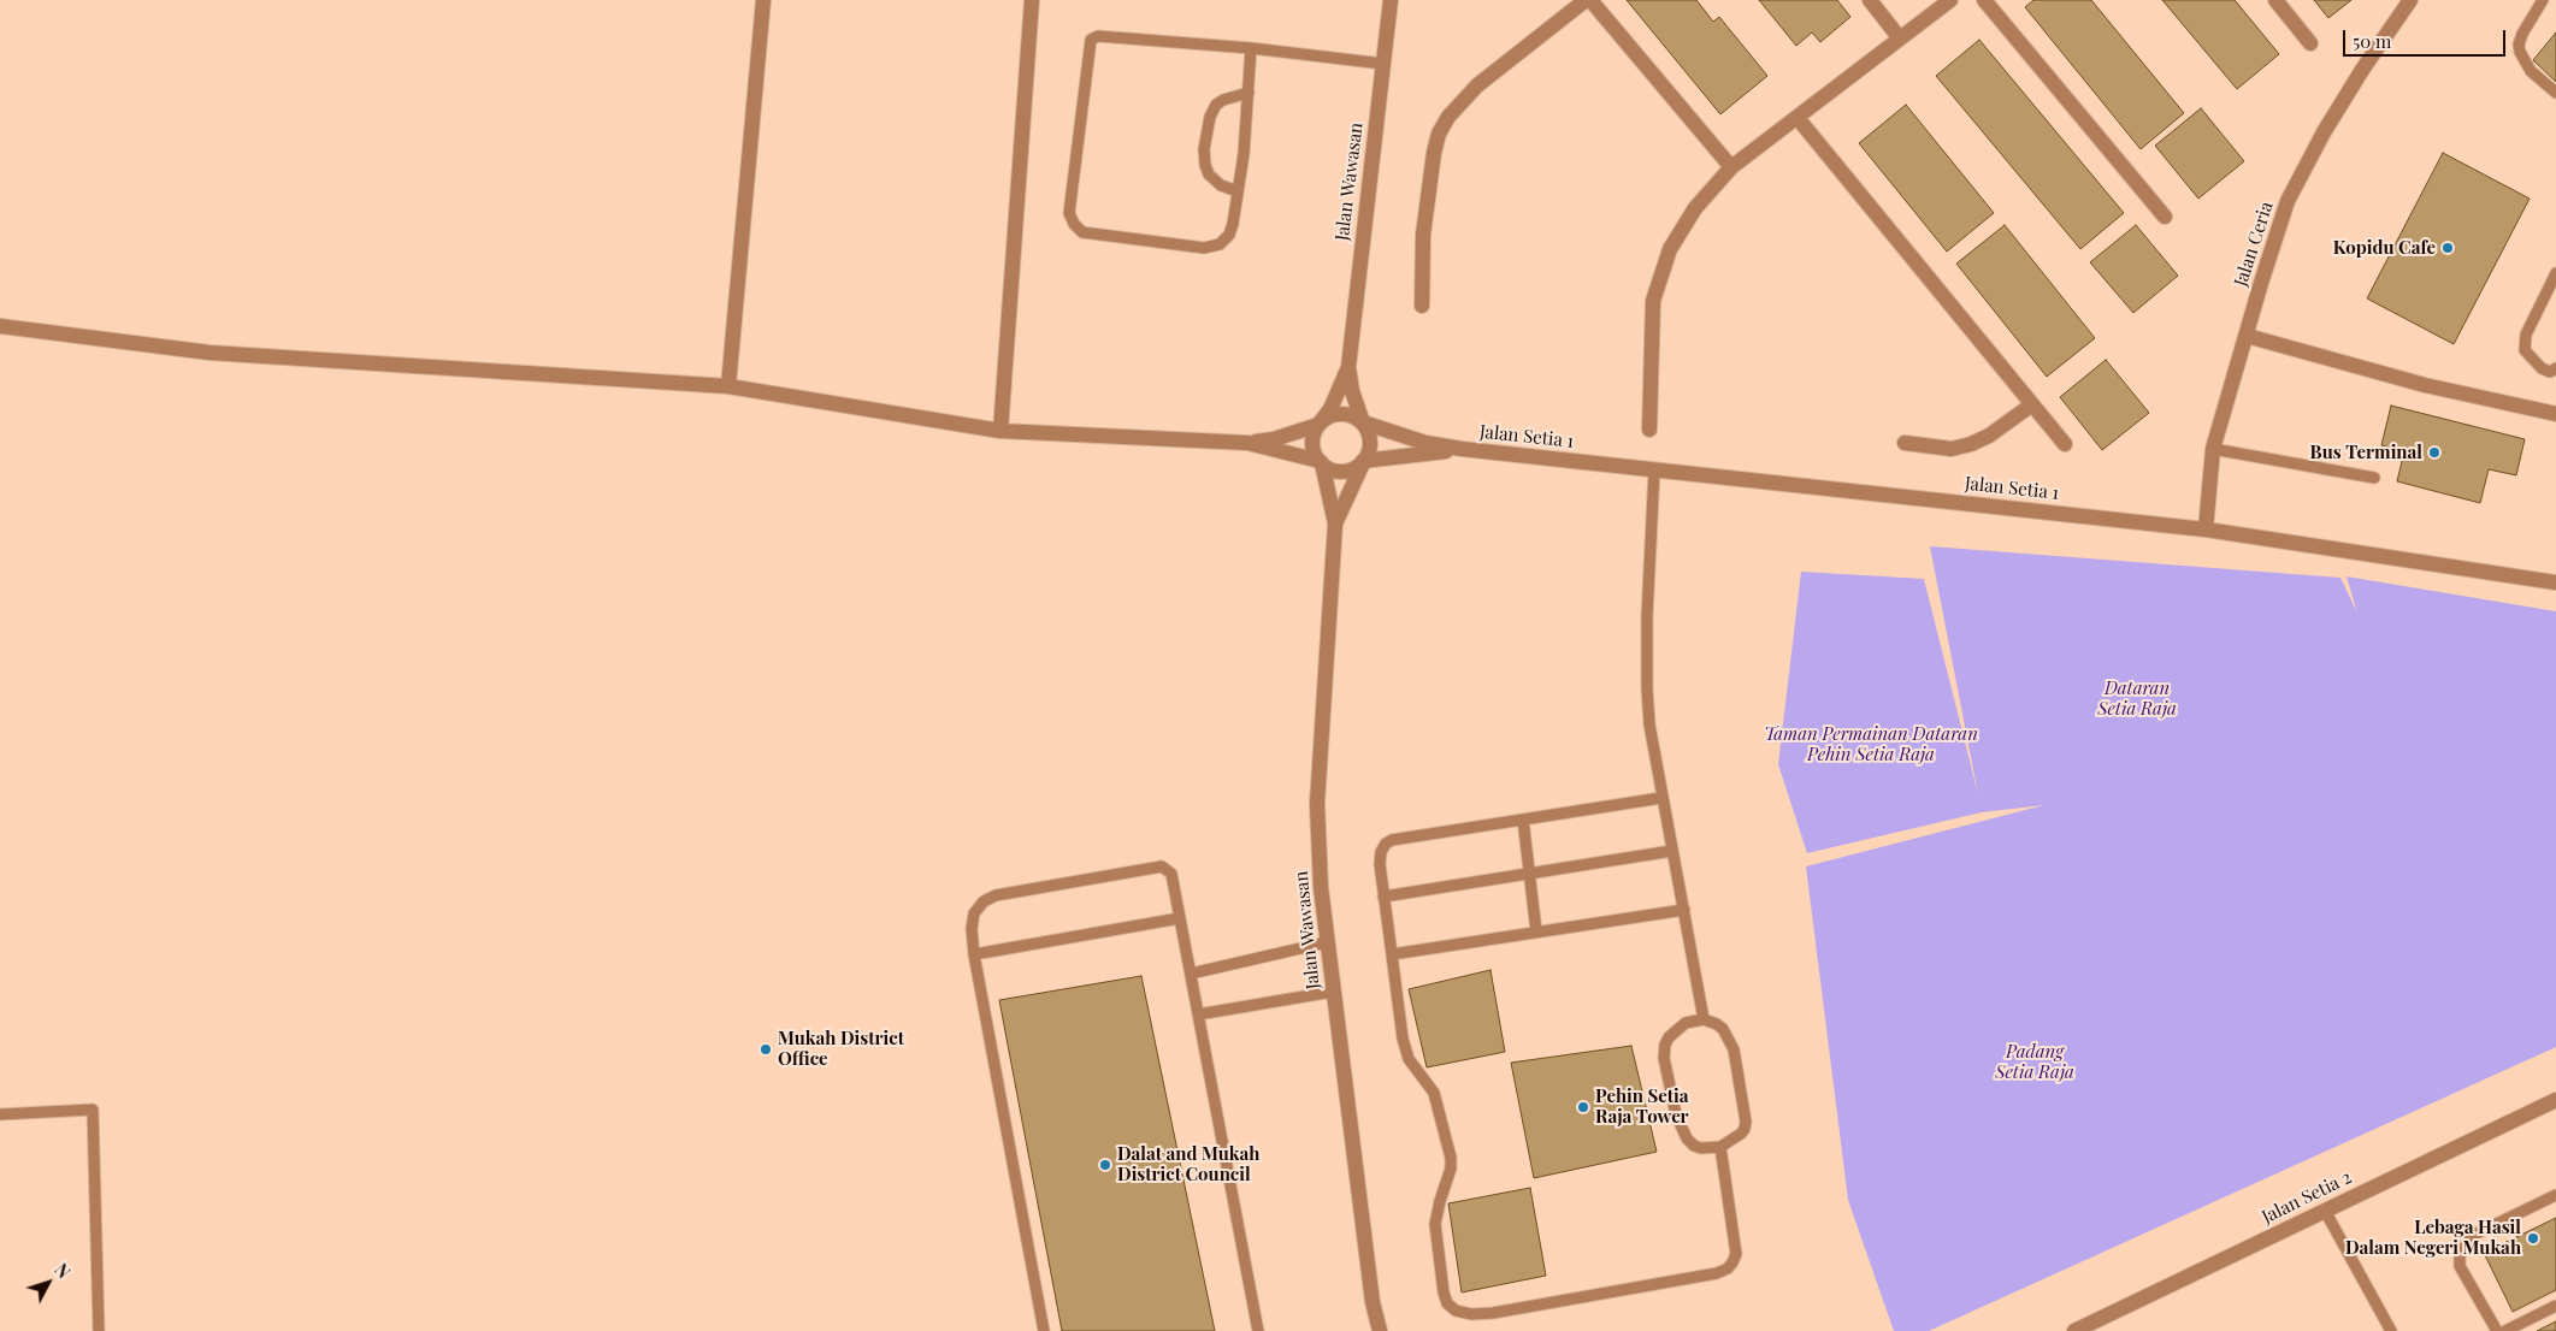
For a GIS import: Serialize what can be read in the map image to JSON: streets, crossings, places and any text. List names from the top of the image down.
{
  "streets": {
    "street": [
      "Jalan Wawasan",
      "Jalan Ceria",
      "Jalan Setia 1",
      "Jalan Setia 2"
    ]
  },
  "crossings": [
    ["Jalan Wawasan", "Jalan Setia 1"],
    ["Jalan Ceria", "Jalan Setia 1"]
  ],
  "parks": ["Dataran Setia Raja", "Taman Permainan Dataran Pehin Setia Raja", "Padang Setia Raja"],
  "places": [
    "Kopidu Cafe",
    "Bus Terminal",
    "Mukah District Office",
    "Pehin Setia Raja Tower",
    "Dalat and Mukah District Council",
    "Lebaga Hasil Dalam Negeri Mukah"
  ],
  "scale_bar": "50 m",
  "north": "top right"
}
